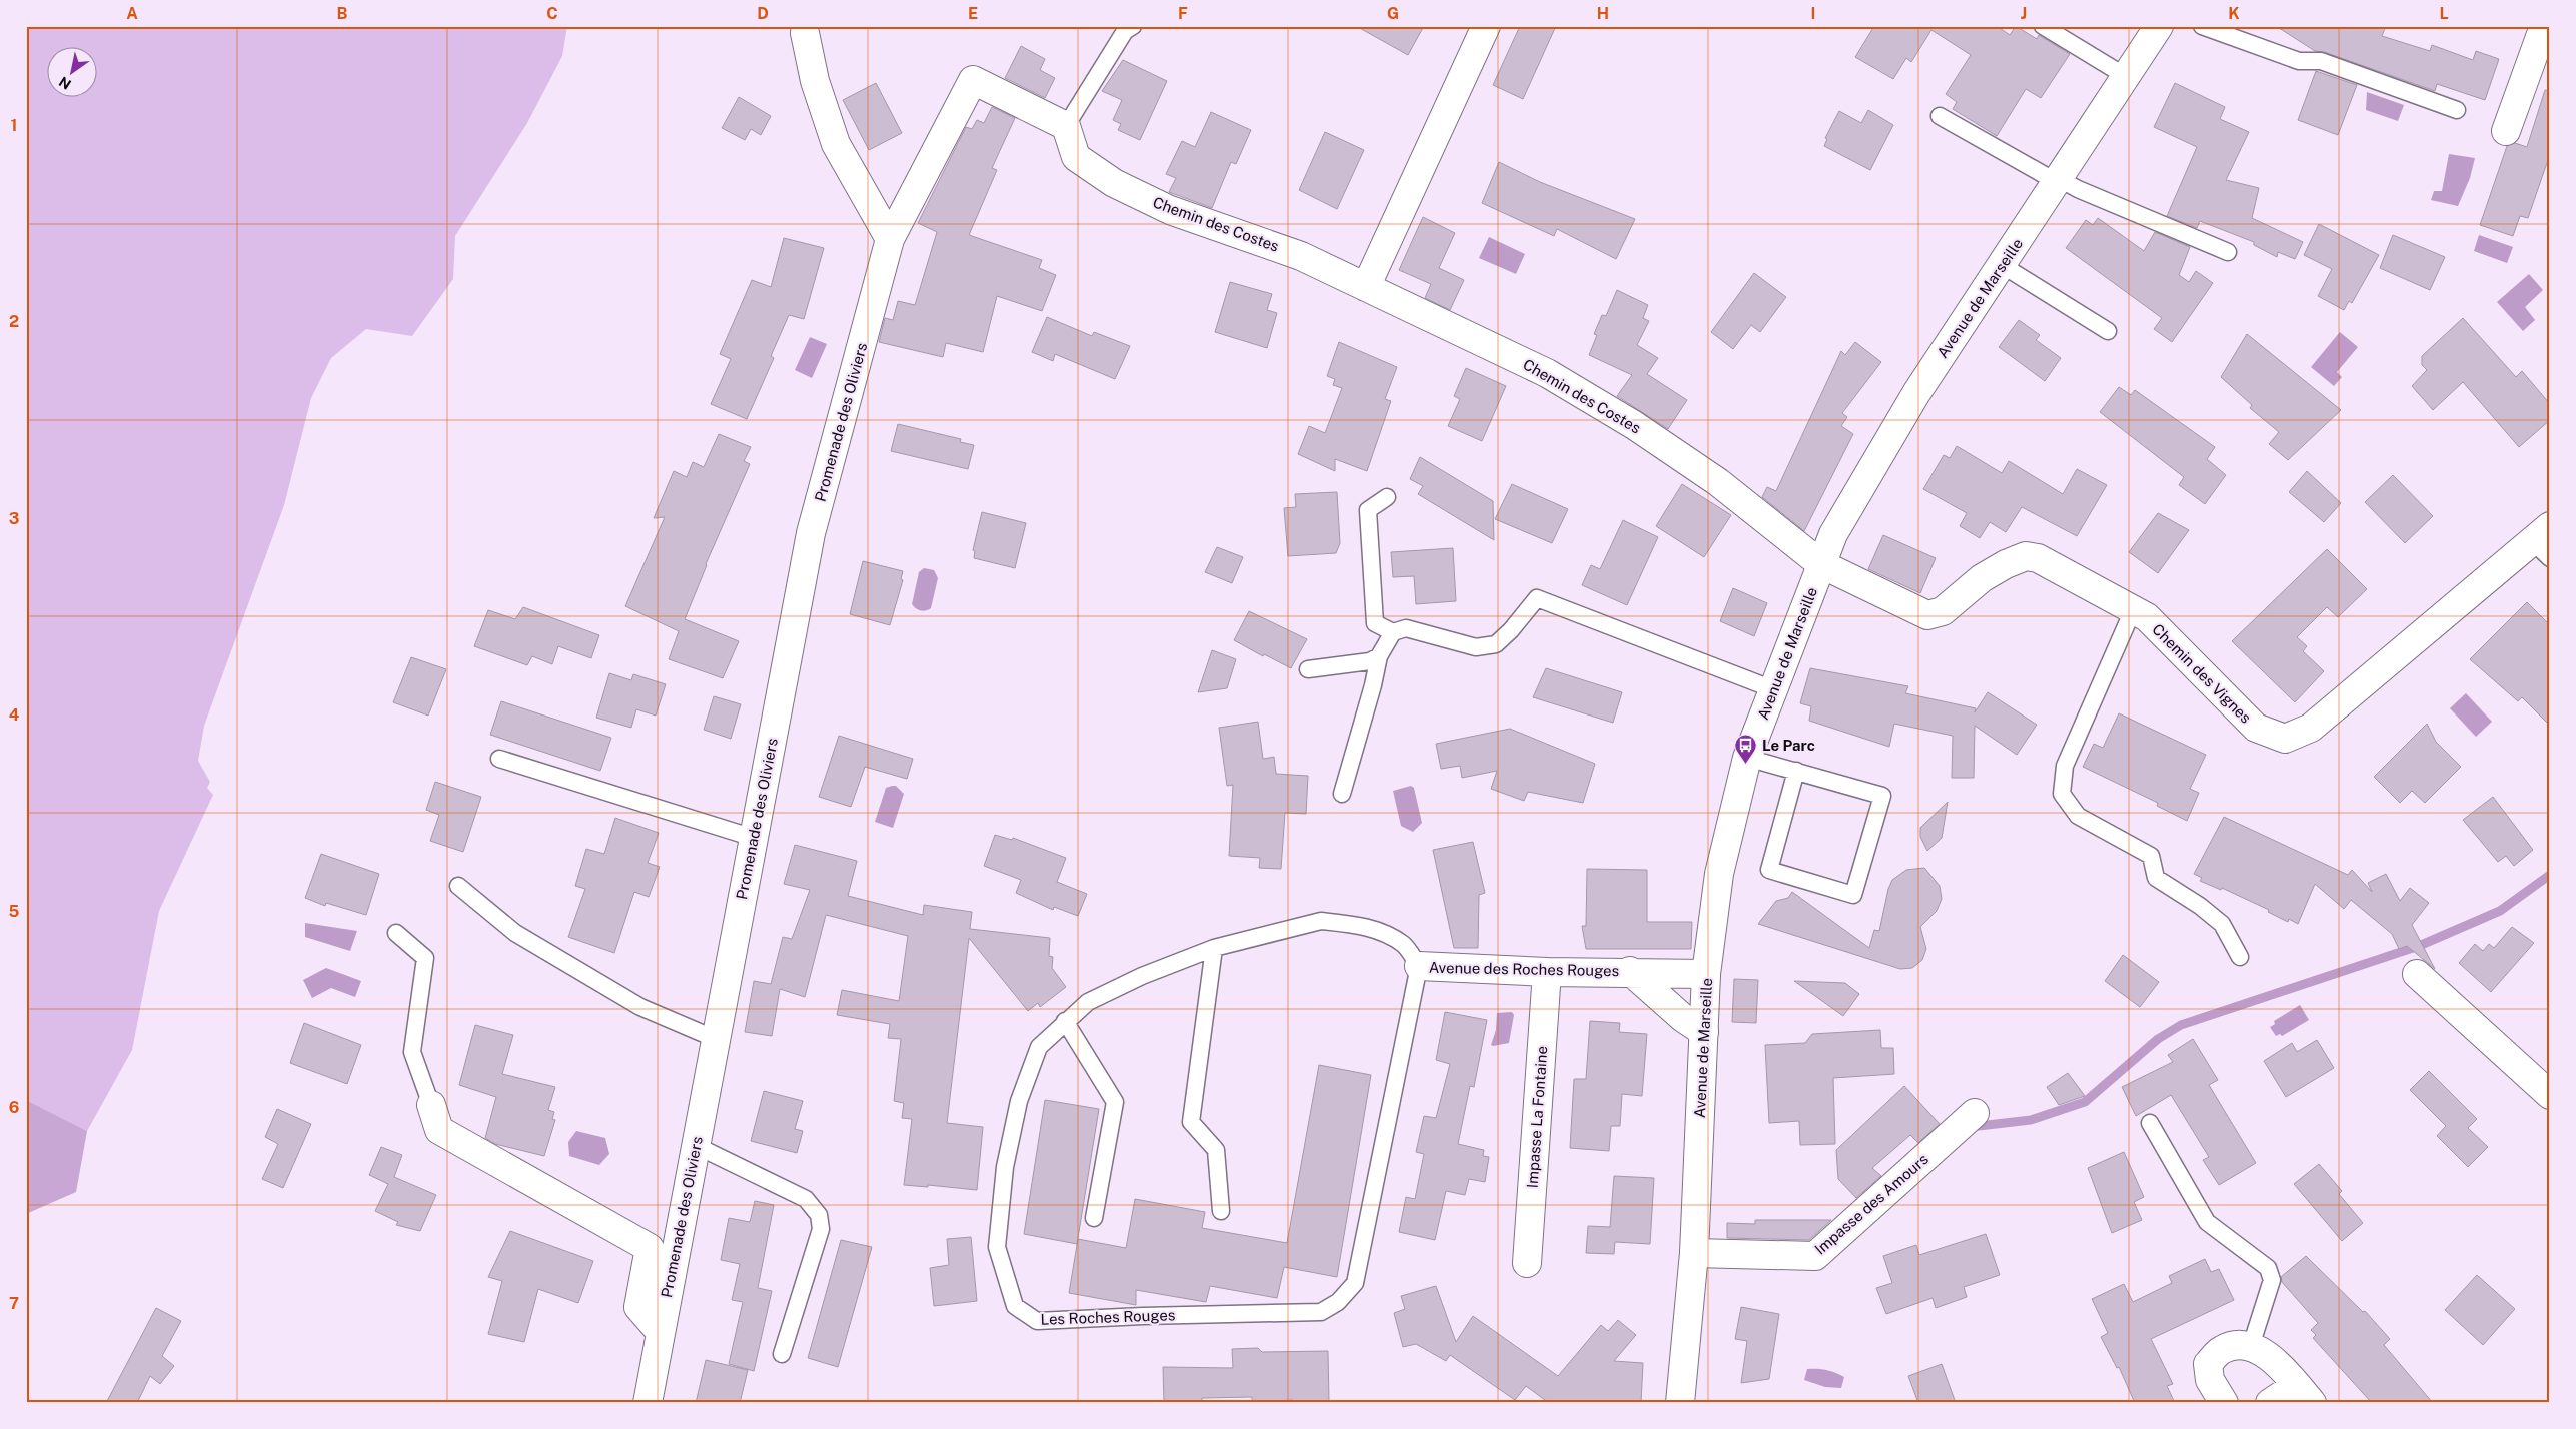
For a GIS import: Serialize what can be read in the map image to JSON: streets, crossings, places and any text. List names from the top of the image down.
{
  "streets": {
    "street": [
      "Chemin des Costes",
      "Avenue de Marseille",
      "Promenade des Oliviers",
      "Chemin des Vignes",
      "Avenue des Roches Rouges",
      "Impasse La Fontaine",
      "Impasse des Amours"
    ],
    "lane": ["Les Roches Rouges"]
  },
  "crossings": [
    ["Chemin des Costes", "Avenue de Marseille"],
    ["Chemin des Costes", "Chemin des Vignes"],
    ["Avenue de Marseille", "Chemin des Vignes"],
    ["Avenue de Marseille", "Avenue des Roches Rouges"],
    ["Avenue de Marseille", "Impasse des Amours"],
    ["Avenue des Roches Rouges", "Impasse La Fontaine"],
    ["Avenue des Roches Rouges", "Les Roches Rouges"]
  ],
  "places": {
    "bus stop": ["Le Parc"]
  },
  "north": "bottom left",
  "grid": {
    "columns": [
      "A",
      "B",
      "C",
      "D",
      "E",
      "F",
      "G",
      "H",
      "I",
      "J",
      "K",
      "L"
    ],
    "rows": [
      "1",
      "2",
      "3",
      "4",
      "5",
      "6",
      "7"
    ]
  }
}
